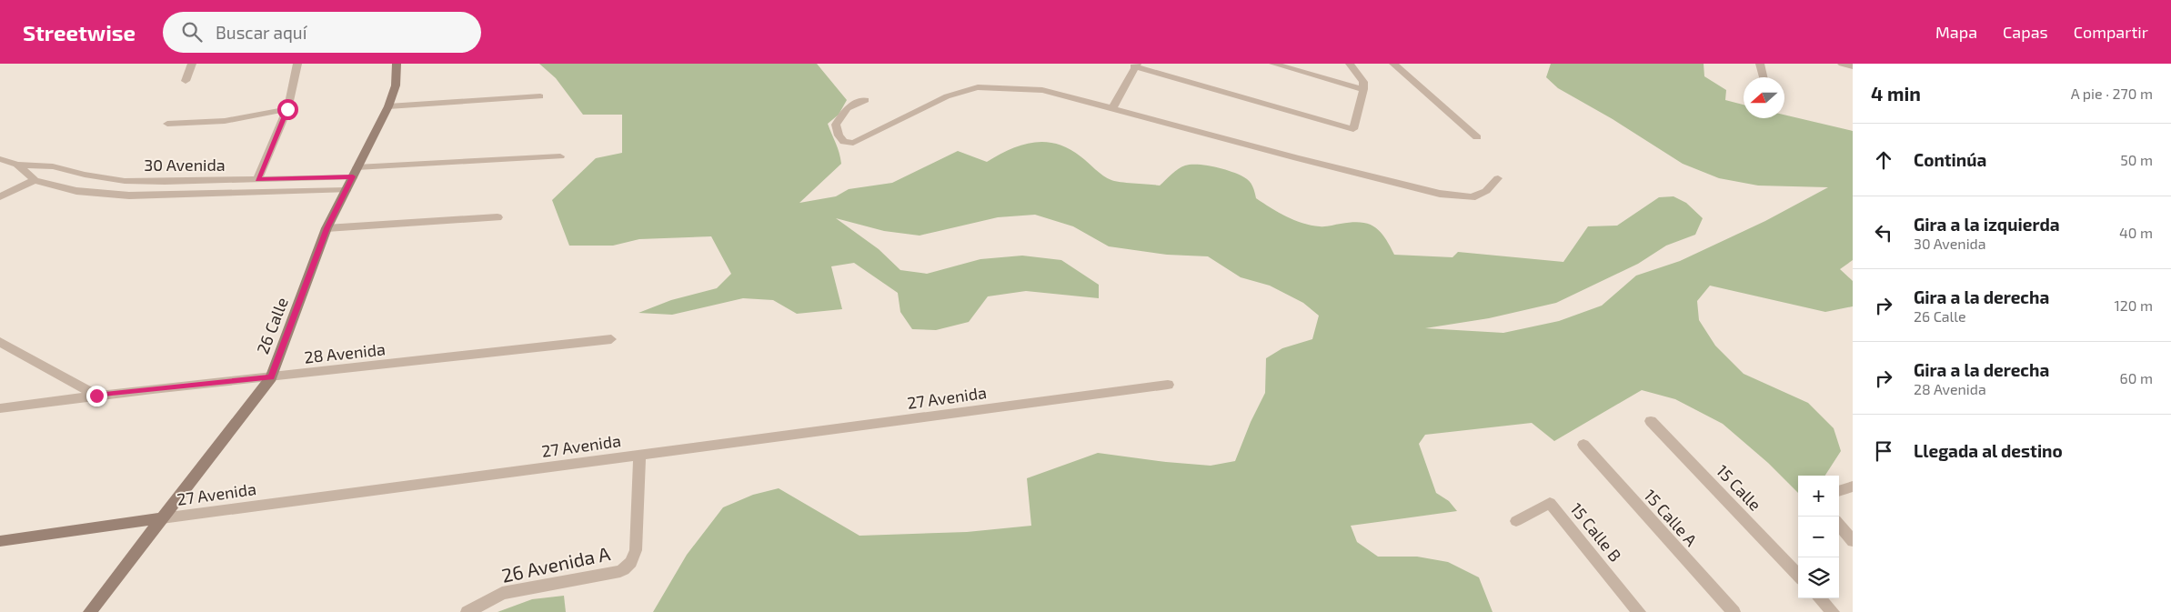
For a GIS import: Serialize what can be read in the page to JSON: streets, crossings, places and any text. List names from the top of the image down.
{
  "streets": {
    "street": [
      "30 Avenida",
      "26 Calle",
      "28 Avenida",
      "27 Avenida",
      "15 Calle",
      "15 Calle A",
      "15 Calle B",
      "26 Avenida A"
    ]
  },
  "crossings": [
    ["30 Avenida", "26 Calle"],
    ["26 Calle", "28 Avenida"],
    ["26 Calle", "27 Avenida"],
    ["27 Avenida", "26 Avenida A"]
  ],
  "north": "left",
  "page": {
    "header": "Streetwise",
    "search": "Buscar aquí",
    "nav": ["Mapa", "Capas", "Compartir"],
    "heading": ["4 min", "A pie · 270 m"],
    "list": [
      ["Continúa", "50 m"],
      ["Gira a la izquierda", "30 Avenida", "40 m"],
      ["Gira a la derecha", "26 Calle", "120 m"],
      ["Gira a la derecha", "28 Avenida", "60 m"],
      "Llegada al destino"
    ],
    "map_buttons": ["+", "−"]
  }
}
